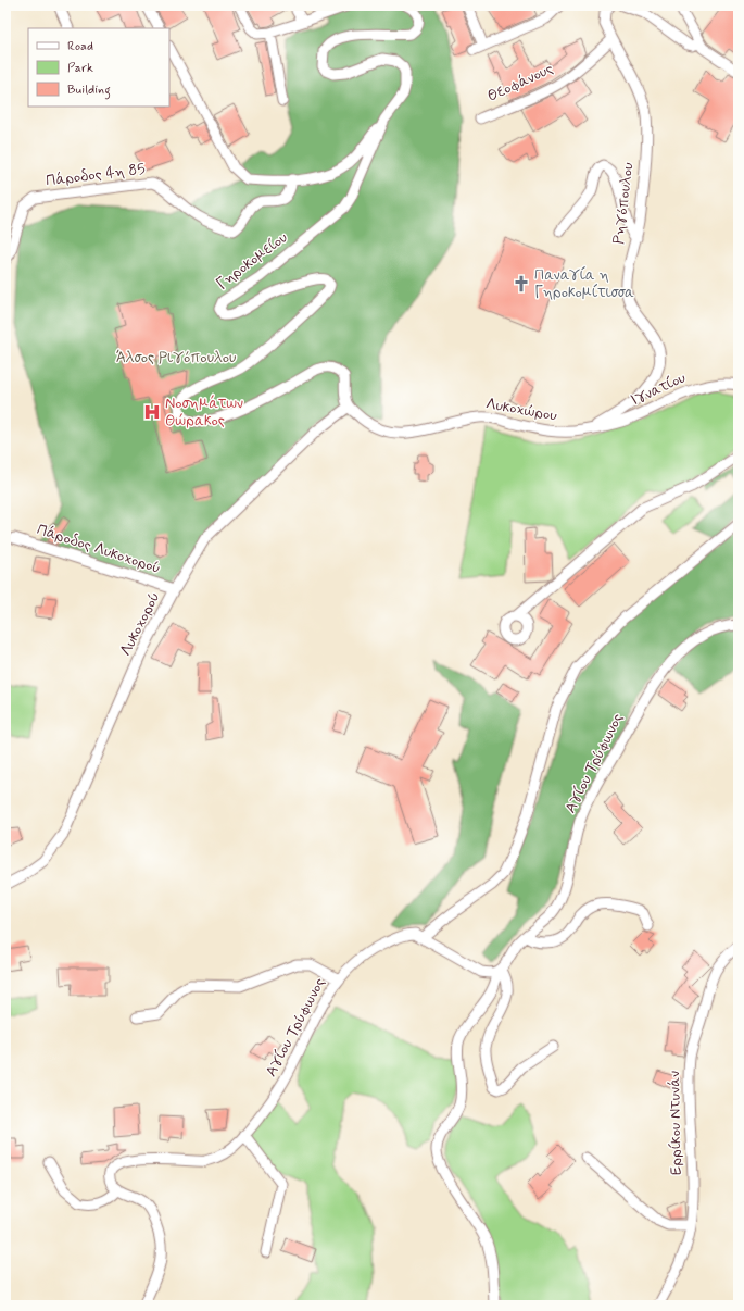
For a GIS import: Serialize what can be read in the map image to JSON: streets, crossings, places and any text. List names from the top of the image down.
{
  "streets": {
    "street": [
      "Θεοφάνους",
      "Πάροδος 4η 85",
      "Ρηγόπουλου",
      "Γηροκομείου",
      "Ιγνατίου",
      "Λυκοχώρου",
      "Πάροδος Λυκοχορού",
      "Λυκοχορού",
      "Αγίου Τρύφωνος",
      "Ερρίκου Ντυνάν"
    ]
  },
  "crossings": [
    ["Θεοφάνους", "Ρηγόπουλου"],
    ["Ρηγόπουλου", "Ιγνατίου"],
    ["Ρηγόπουλου", "Λυκοχώρου"],
    ["Γηροκομείου", "Λυκοχώρου"],
    ["Γηροκομείου", "Λυκοχορού"],
    ["Ιγνατίου", "Λυκοχώρου"],
    ["Λυκοχώρου", "Λυκοχορού"],
    ["Πάροδος Λυκοχορού", "Λυκοχορού"]
  ],
  "parks": ["Άλσος Ριγόπουλου"],
  "places": {
    "church": ["Παναγία η Γηροκομίτισσα"],
    "hospital": ["Νοσημάτων Θώρακος"]
  },
  "legend": ["Road", "Park", "Building"]
}
